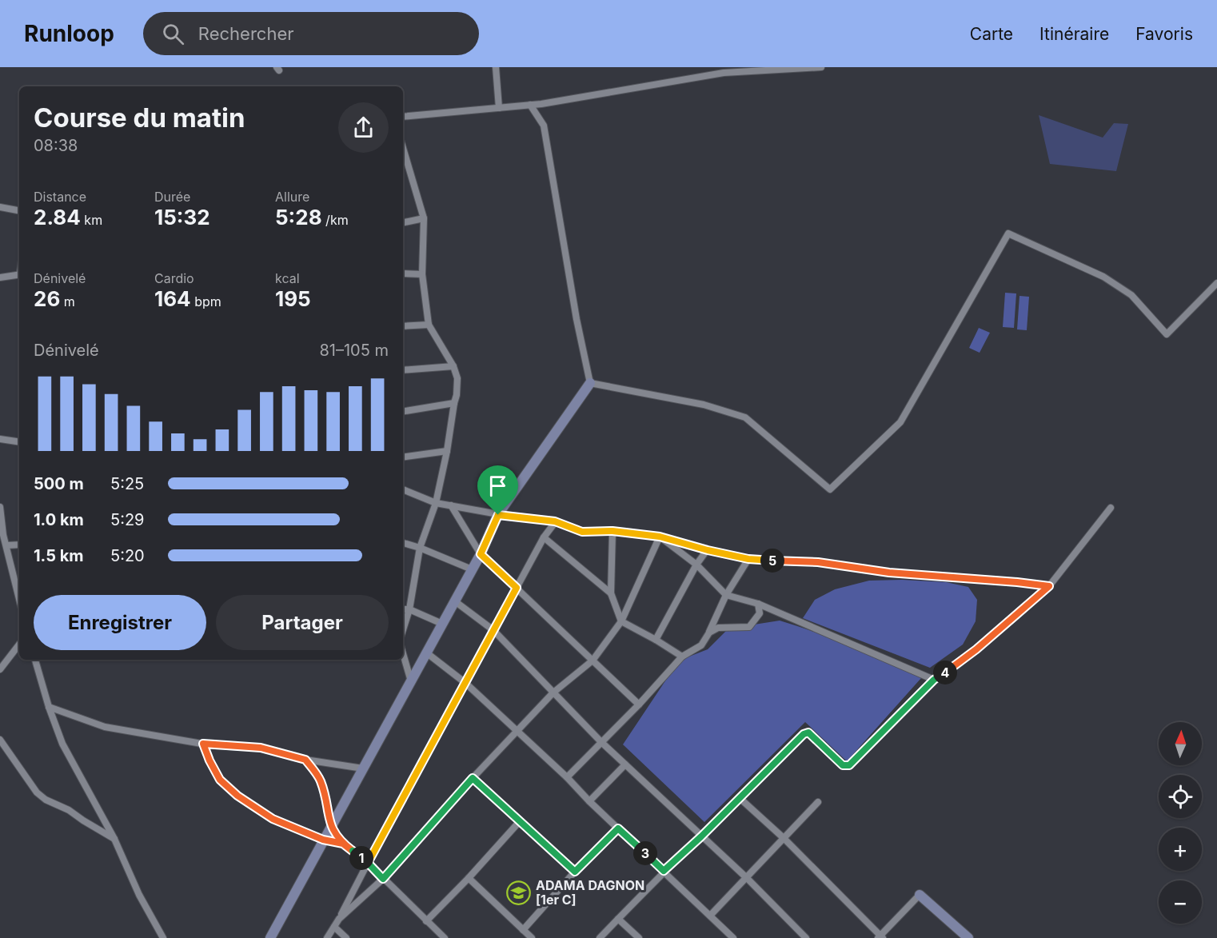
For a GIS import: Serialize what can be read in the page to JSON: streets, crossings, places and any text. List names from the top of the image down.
{
  "places": {
    "school or university": ["ADAMA DAGNON [1er C]"]
  },
  "north": "top",
  "page": {
    "header": "Runloop",
    "search": "Rechercher",
    "nav": ["Carte", "Itinéraire", "Favoris"],
    "heading": ["Course du matin", "08:38"],
    "stats": [
      ["Distance", "2.84 km"],
      ["Durée", "15:32"],
      ["Allure", "5:28 /km"],
      ["Dénivelé", "26 m"],
      ["Cardio", "164 bpm"],
      ["kcal", "195"]
    ],
    "chart": ["Dénivelé", "81–105 m"],
    "list": [
      {
        "name": "500 m",
        "note": "5:25"
      },
      {
        "name": "1.0 km",
        "note": "5:29"
      },
      {
        "name": "1.5 km",
        "note": "5:20"
      }
    ],
    "pins": [
      "5",
      "4",
      "3",
      "1"
    ],
    "buttons": ["Enregistrer", "Partager"],
    "map_buttons": ["+", "−"]
  }
}
